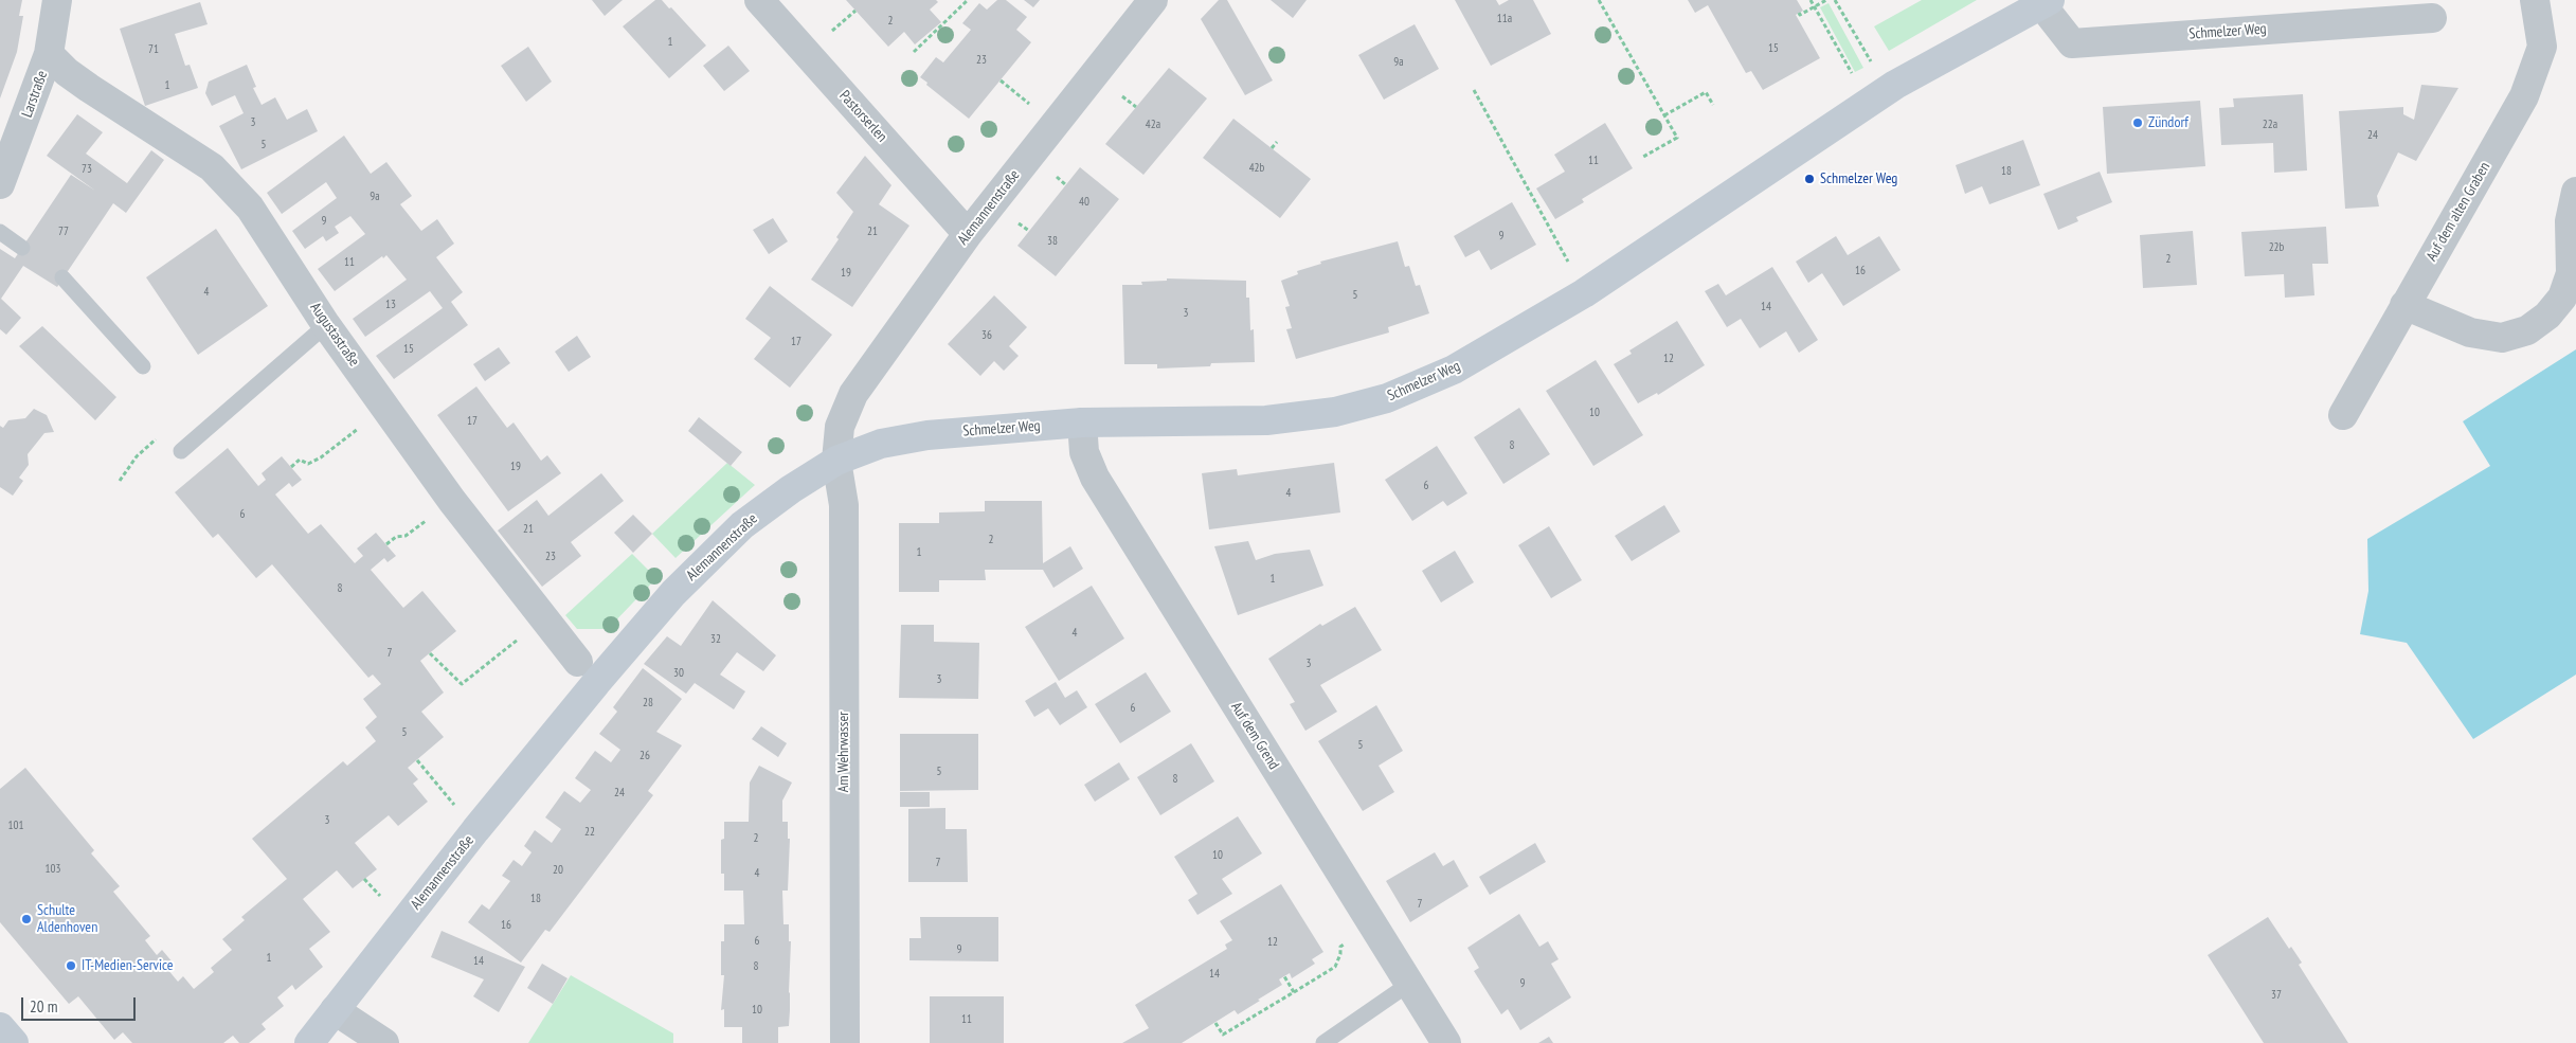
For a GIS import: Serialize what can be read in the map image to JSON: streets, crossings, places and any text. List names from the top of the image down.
{
  "streets": {
    "street": [
      "Schmelzer Weg",
      "Larstraße",
      "Pastorserlen",
      "Alemannenstraße",
      "Auf dem alten Graben",
      "Augustastraße",
      "Auf dem Grend",
      "Am Wehrwasser"
    ]
  },
  "crossings": [
    ["Schmelzer Weg", "Alemannenstraße"],
    ["Schmelzer Weg", "Auf dem Grend"],
    ["Schmelzer Weg", "Am Wehrwasser"],
    ["Larstraße", "Augustastraße"],
    ["Pastorserlen", "Alemannenstraße"],
    ["Alemannenstraße", "Am Wehrwasser"]
  ],
  "places": [
    "Zündorf",
    "Schmelzer Weg",
    "Schulte Aldenhoven",
    "IT-Medien-Service"
  ],
  "house_numbers": [
    "11a",
    "2",
    "1",
    "15",
    "71",
    "23",
    "9a",
    "1",
    "3",
    "42a",
    "22a",
    "24",
    "5",
    "11",
    "42b",
    "73",
    "18",
    "9a",
    "40",
    "9",
    "77",
    "21",
    "9",
    "38",
    "22b",
    "2",
    "11",
    "16",
    "19",
    "4",
    "5",
    "13",
    "14",
    "3",
    "36",
    "17",
    "15",
    "12",
    "10",
    "17",
    "8",
    "19",
    "6",
    "4",
    "6",
    "21",
    "2",
    "1",
    "23",
    "1",
    "8",
    "4",
    "32",
    "7",
    "3",
    "30",
    "3",
    "28",
    "6",
    "5",
    "5",
    "26",
    "5",
    "8",
    "24",
    "3",
    "101",
    "22",
    "2",
    "10",
    "7",
    "103",
    "20",
    "4",
    "18",
    "7",
    "16",
    "6",
    "12",
    "9",
    "1",
    "14",
    "8",
    "14",
    "9",
    "37",
    "10",
    "11"
  ],
  "scale_bar": "20 m"
}
